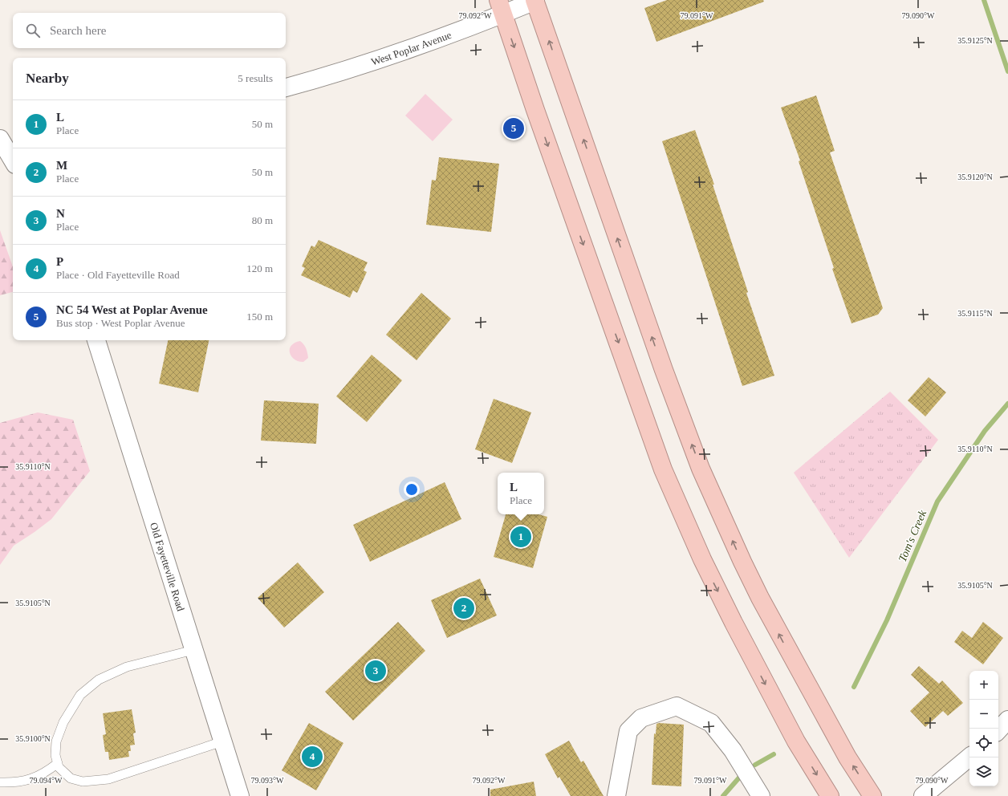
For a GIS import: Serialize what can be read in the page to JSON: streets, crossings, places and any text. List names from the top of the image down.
{
  "streets": {
    "street": ["West Poplar Avenue", "Old Fayetteville Road"]
  },
  "water": ["Tom's Creek"],
  "page": {
    "search": "Search here",
    "heading": ["Nearby", "5 results"],
    "list": [
      {
        "mark": "1",
        "name": "L",
        "note": "Place",
        "value": "50 m"
      },
      {
        "mark": "2",
        "name": "M",
        "note": "Place",
        "value": "50 m"
      },
      {
        "mark": "3",
        "name": "N",
        "note": "Place",
        "value": "80 m"
      },
      {
        "mark": "4",
        "name": "P",
        "note": "Place · Old Fayetteville Road",
        "value": "120 m"
      },
      {
        "mark": "5",
        "name": "NC 54 West at Poplar Avenue",
        "note": "Bus stop · West Poplar Avenue",
        "value": "150 m"
      }
    ],
    "pins": [
      "5",
      "1",
      "2",
      "3",
      "4"
    ],
    "popup": ["L", "Place"],
    "map_buttons": ["+", "−"]
  },
  "coordinates": [
    "79.092°W",
    "79.091°W",
    "79.090°W",
    "35.9125°N",
    "35.9120°N",
    "35.9115°N",
    "35.9110°N",
    "35.9105°N",
    "35.9100°N",
    "79.094°W",
    "79.093°W"
  ]
}
